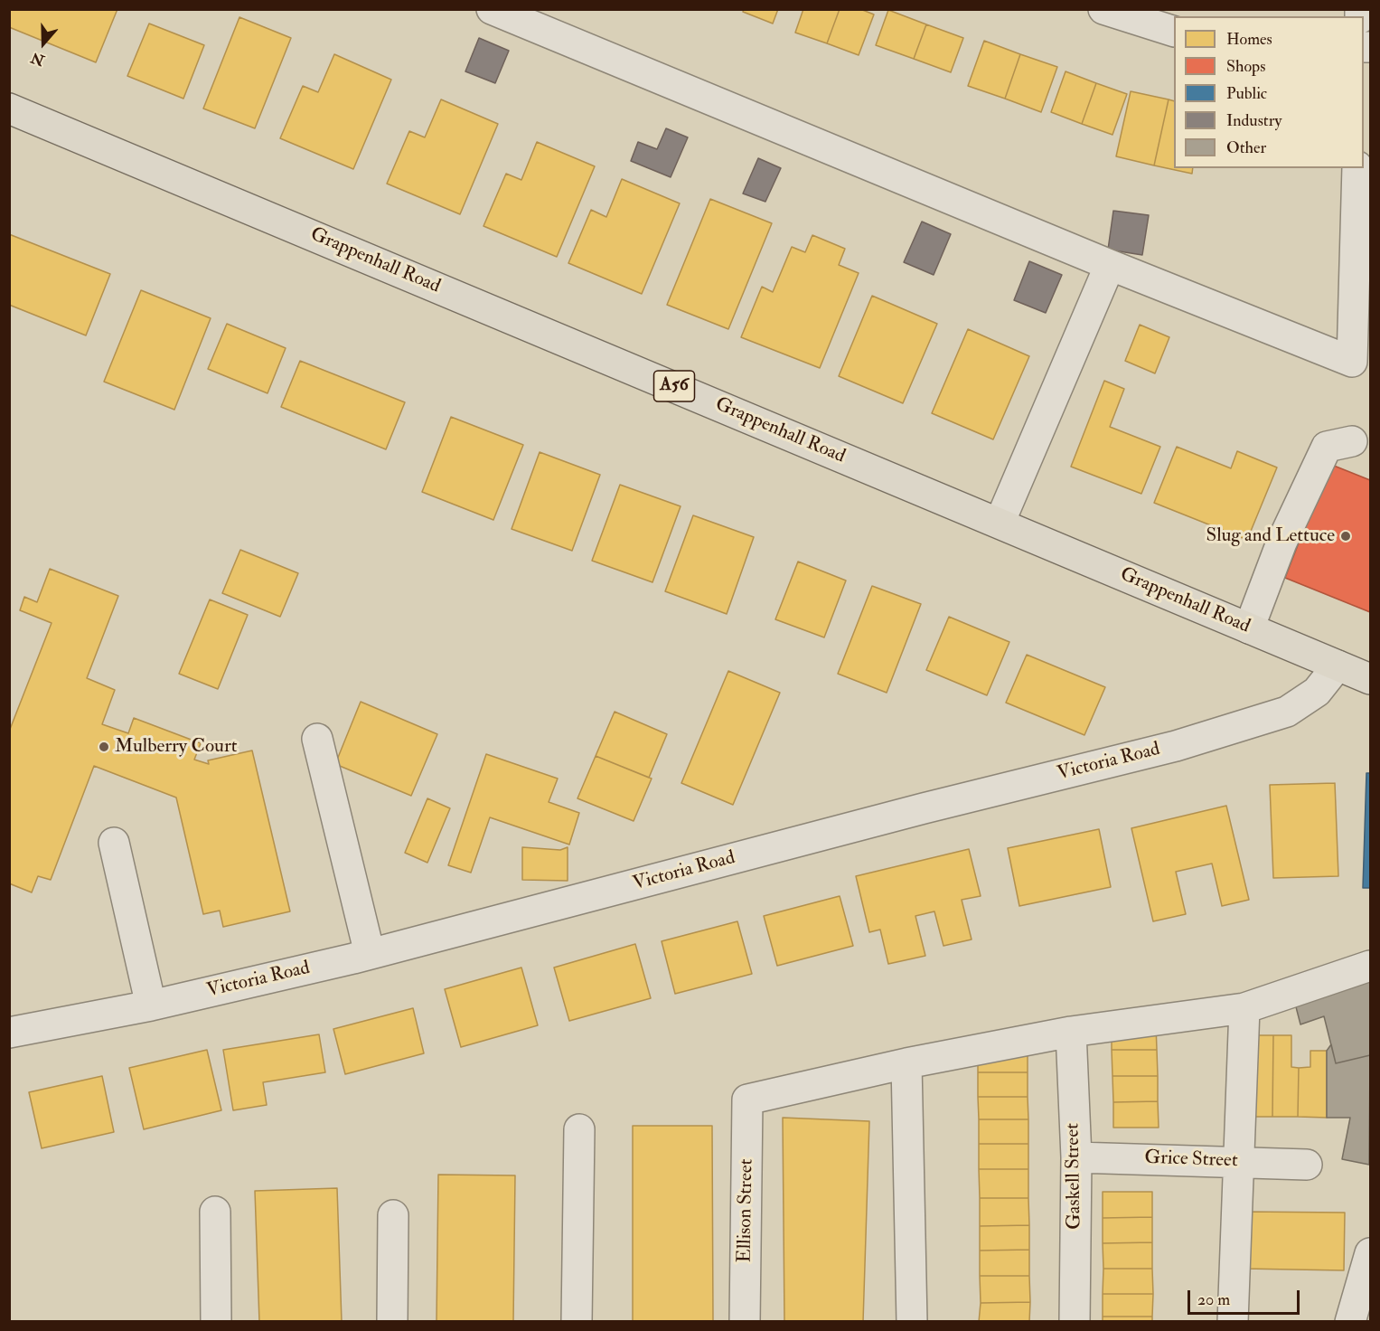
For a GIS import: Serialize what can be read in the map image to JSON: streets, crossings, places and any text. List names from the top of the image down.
{
  "streets": {
    "main road": ["Grappenhall Road", "A56"],
    "street": [
      "Victoria Road",
      "Grice Street",
      "Gaskell Street",
      "Ellison Street"
    ]
  },
  "crossings": [
    ["Grappenhall Road", "Victoria Road"],
    ["Grice Street", "Gaskell Street"]
  ],
  "places": ["Slug and Lettuce", "Mulberry Court"],
  "legend": [
    "Homes",
    "Shops",
    "Public",
    "Industry",
    "Other"
  ],
  "scale_bar": "20 m",
  "north": "bottom"
}
